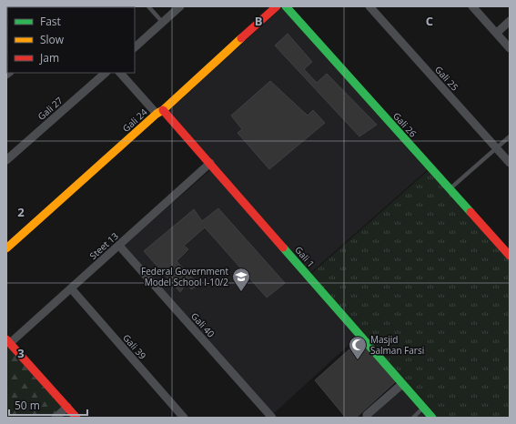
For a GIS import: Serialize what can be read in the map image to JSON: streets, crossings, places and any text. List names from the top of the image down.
{
  "streets": {
    "street": [
      "Gali 25",
      "Gali 27",
      "Gali 24",
      "Gali 26",
      "Steet 13",
      "Gali 1",
      "Gali 40",
      "Gali 39"
    ]
  },
  "crossings": [
    ["Gali 24", "Gali 1"],
    ["Steet 13", "Gali 1"],
    ["Steet 13", "Gali 40"],
    ["Steet 13", "Gali 39"]
  ],
  "places": {
    "school or university": ["Federal Government Model School I-10/2"],
    "mosque": ["Masjid Salman Farsi"]
  },
  "legend": ["Fast", "Slow", "Jam"],
  "scale_bar": "50 m",
  "grid": {
    "columns": ["B", "C"],
    "rows": ["2", "3"]
  }
}
